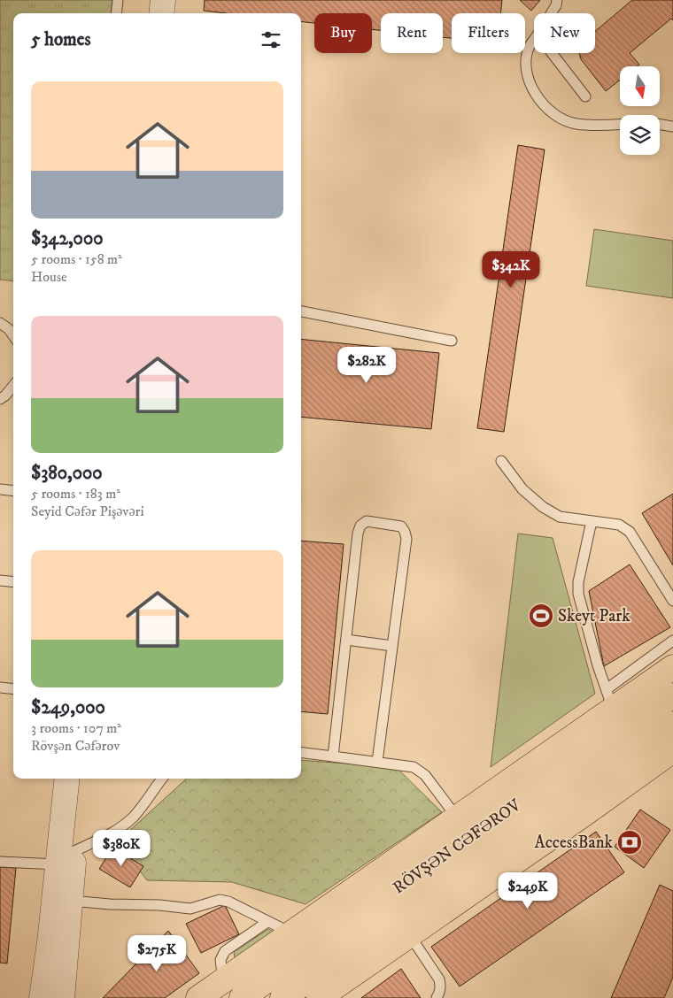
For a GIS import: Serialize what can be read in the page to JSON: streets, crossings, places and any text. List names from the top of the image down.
{
  "streets": {
    "main road": ["RÖVŞƏN CƏFƏROV"]
  },
  "places": {
    "sports": ["Skeyt Park"],
    "bank": ["AccessBank"]
  },
  "north": "bottom",
  "page": {
    "chip": [
      "Buy",
      "Rent",
      "Filters",
      "New"
    ],
    "heading": "5 homes",
    "list": [
      {
        "name": "$342,000",
        "note": "5 rooms · 158 m² · House"
      },
      {
        "name": "$380,000",
        "note": "5 rooms · 183 m² · Seyid Cəfər Pişəvəri"
      },
      {
        "name": "$249,000",
        "note": "3 rooms · 107 m² · Rövşən Cəfərov"
      }
    ],
    "price": [
      "$342K",
      "$282K",
      "$380K",
      "$249K",
      "$275K"
    ]
  }
}
